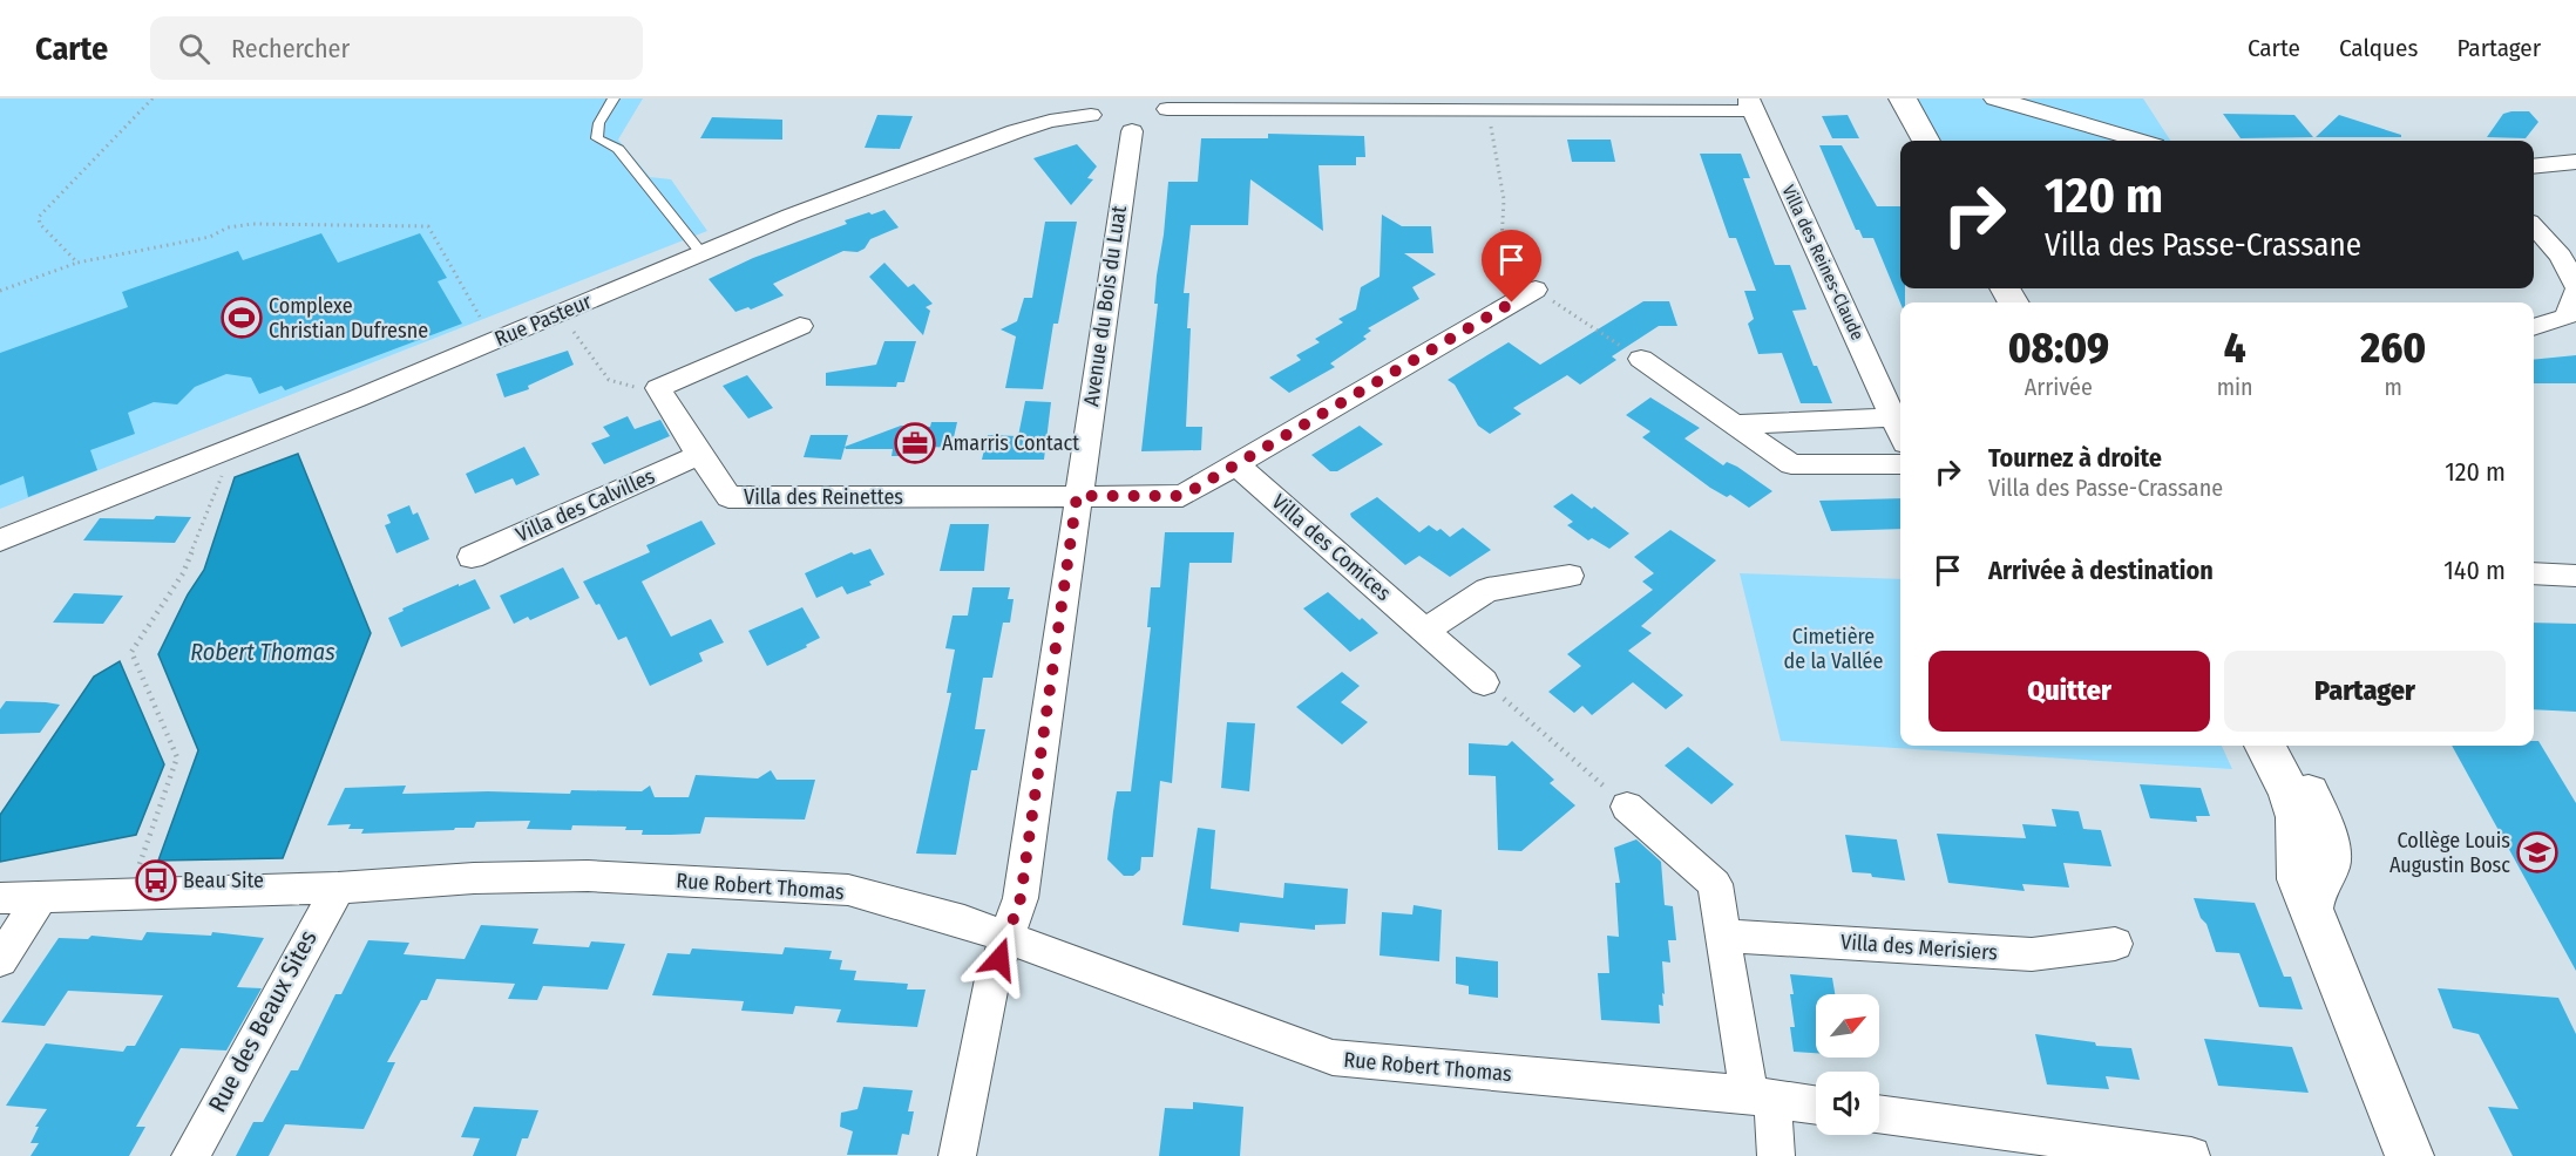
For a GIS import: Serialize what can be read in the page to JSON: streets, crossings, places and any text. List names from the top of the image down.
{
  "streets": {
    "street": [
      "Villa des Reines-Claude",
      "Avenue du Bois du Luat",
      "Rue Pasteur",
      "Villa des Reinettes",
      "Villa des Calvilles",
      "Villa des Comices",
      "Rue Robert Thomas",
      "Villa des Merisiers",
      "Rue des Beaux Sites"
    ]
  },
  "crossings": [
    ["Avenue du Bois du Luat", "Villa des Reinettes"],
    ["Avenue du Bois du Luat", "Rue Robert Thomas"],
    ["Villa des Reinettes", "Villa des Calvilles"],
    ["Rue Robert Thomas", "Rue des Beaux Sites"]
  ],
  "water": ["Robert Thomas"],
  "parks": ["Cimetière de la Vallée"],
  "places": {
    "sports": ["Complexe Christian Dufresne"],
    "office": ["Amarris Contact"],
    "school or university": ["Collège Louis Augustin Bosc"],
    "bus stop": ["Beau Site"]
  },
  "north": "top right",
  "page": {
    "header": "Carte",
    "search": "Rechercher",
    "nav": ["Carte", "Calques", "Partager"],
    "turn": ["120 m", "Villa des Passe-Crassane"],
    "eta": [
      "08:09",
      "Arrivée",
      "4",
      "min",
      "260",
      "m"
    ],
    "list": [
      {
        "name": "Tournez à droite",
        "note": "Villa des Passe-Crassane",
        "value": "120 m"
      },
      {
        "name": "Arrivée à destination",
        "value": "140 m"
      }
    ],
    "buttons": ["Quitter", "Partager"]
  }
}
